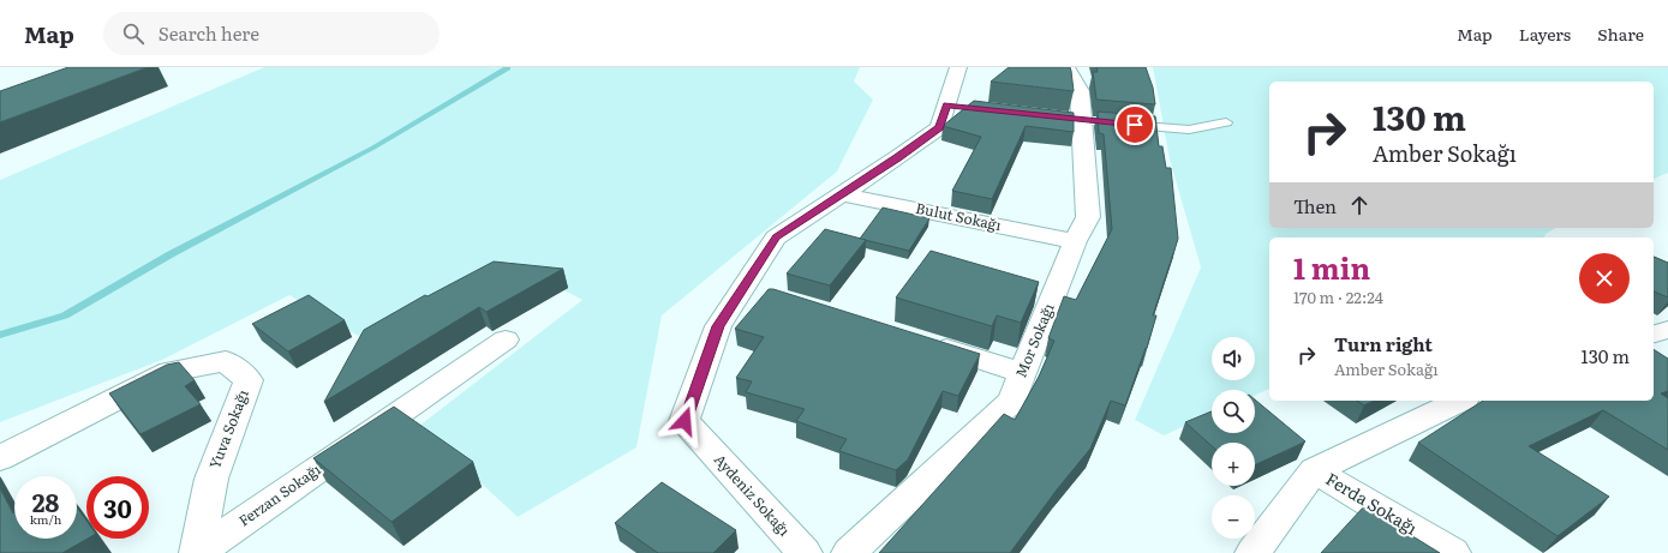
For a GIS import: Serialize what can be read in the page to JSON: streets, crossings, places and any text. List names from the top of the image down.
{
  "streets": {
    "street": [
      "Bulut Sokağı",
      "Mor Sokağı",
      "Yuva Sokağı",
      "Ferzan Sokağı",
      "Aydeniz Sokağı",
      "Ferda Sokağı"
    ]
  },
  "crossings": [
    ["Bulut Sokağı", "Mor Sokağı"],
    ["Bulut Sokağı", "Aydeniz Sokağı"],
    ["Yuva Sokağı", "Ferzan Sokağı"]
  ],
  "page": {
    "header": "Map",
    "search": "Search here",
    "nav": ["Map", "Layers", "Share"],
    "turn": ["130 m", "Amber Sokağı"],
    "then": "Then",
    "heading": ["1 min", "170 m · 22:24"],
    "list": [
      {
        "name": "Turn right",
        "note": "Amber Sokağı",
        "value": "130 m"
      }
    ],
    "map_buttons": ["+", "−"],
    "speed": "28 km/h",
    "limit": "30"
  }
}
